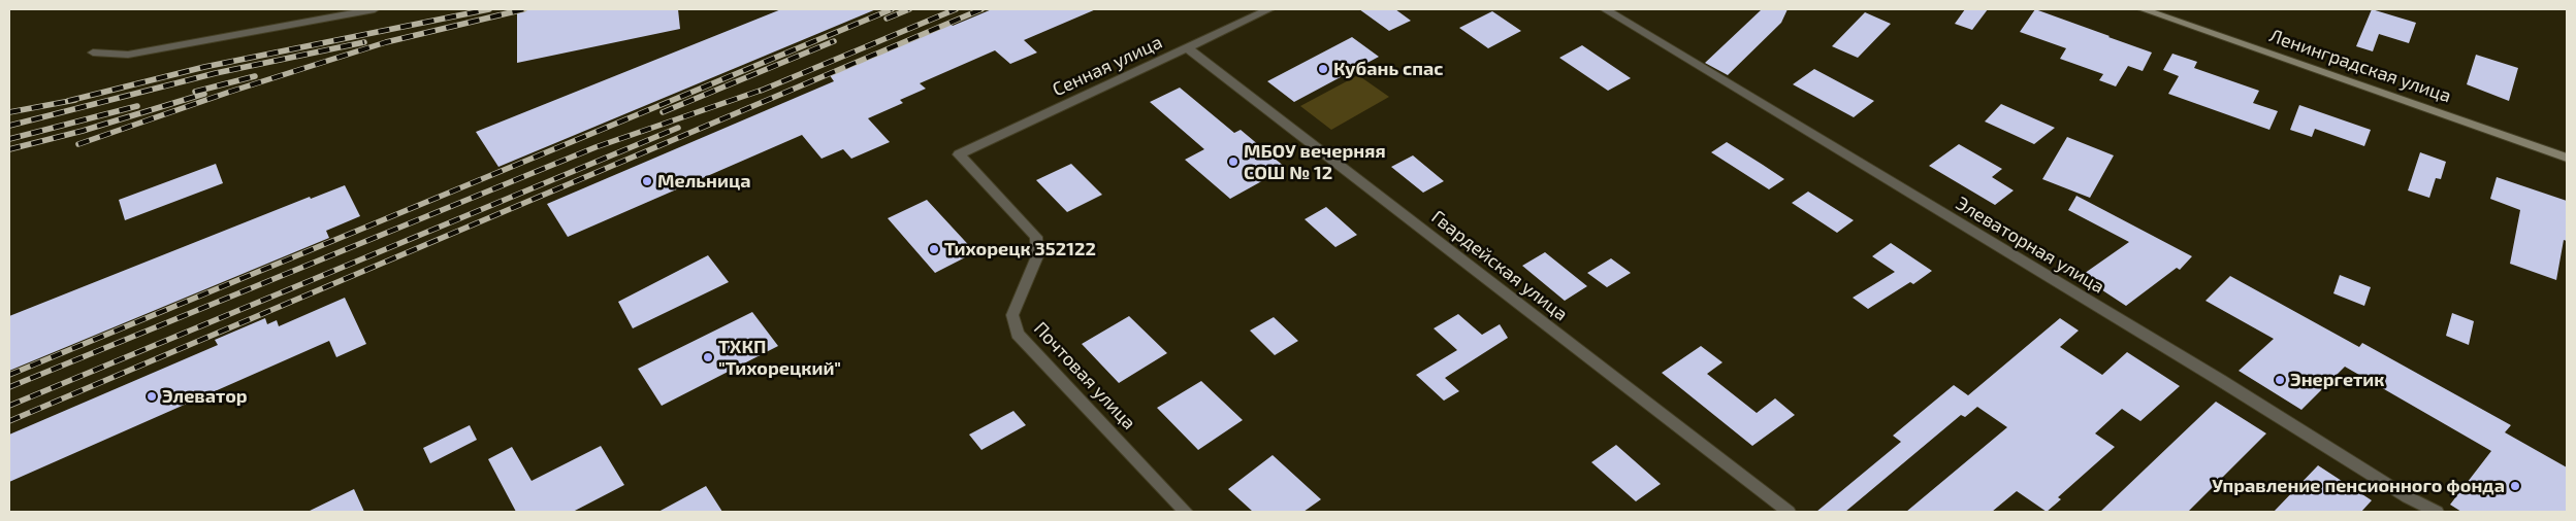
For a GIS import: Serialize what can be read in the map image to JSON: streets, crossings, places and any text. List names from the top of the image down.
{
  "streets": {
    "street": [
      "Сенная улица",
      "Ленинградская улица",
      "Элеваторная улица",
      "Гвардейская улица",
      "Почтовая улица"
    ]
  },
  "crossings": [
    ["Сенная улица", "Гвардейская улица"],
    ["Сенная улица", "Почтовая улица"]
  ],
  "places": [
    "Кубань спас",
    "МБОУ вечерняя СОШ № 12",
    "Мельница",
    "Тихорецк 352122",
    "ТХКП \"Тихорецкий\"",
    "Энергетик",
    "Элеватор",
    "Управление пенсионного фонда"
  ]
}
